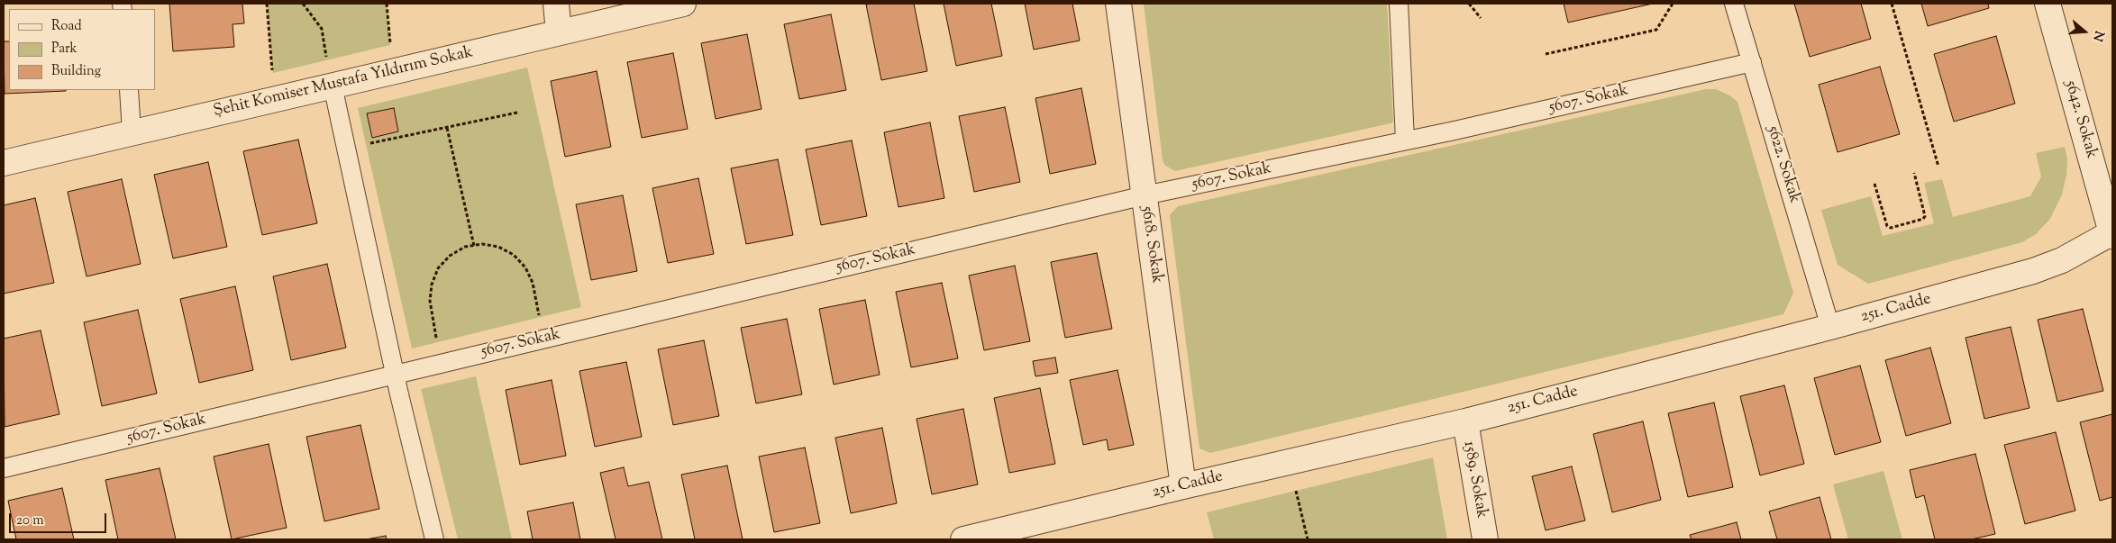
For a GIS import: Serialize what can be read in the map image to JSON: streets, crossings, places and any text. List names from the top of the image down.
{
  "streets": {
    "street": [
      "Şehit Komiser Mustafa Yıldırım Sokak",
      "5642. Sokak",
      "5618. Sokak",
      "251. Cadde",
      "1589. Sokak"
    ],
    "lane": ["5607. Sokak", "5622. Sokak"]
  },
  "crossings": [
    ["5607. Sokak", "5622. Sokak"],
    ["5607. Sokak", "5618. Sokak"],
    ["5642. Sokak", "251. Cadde"],
    ["5622. Sokak", "251. Cadde"],
    ["5618. Sokak", "251. Cadde"],
    ["251. Cadde", "1589. Sokak"]
  ],
  "legend": ["Road", "Park", "Building"],
  "scale_bar": "20 m",
  "north": "right"
}
